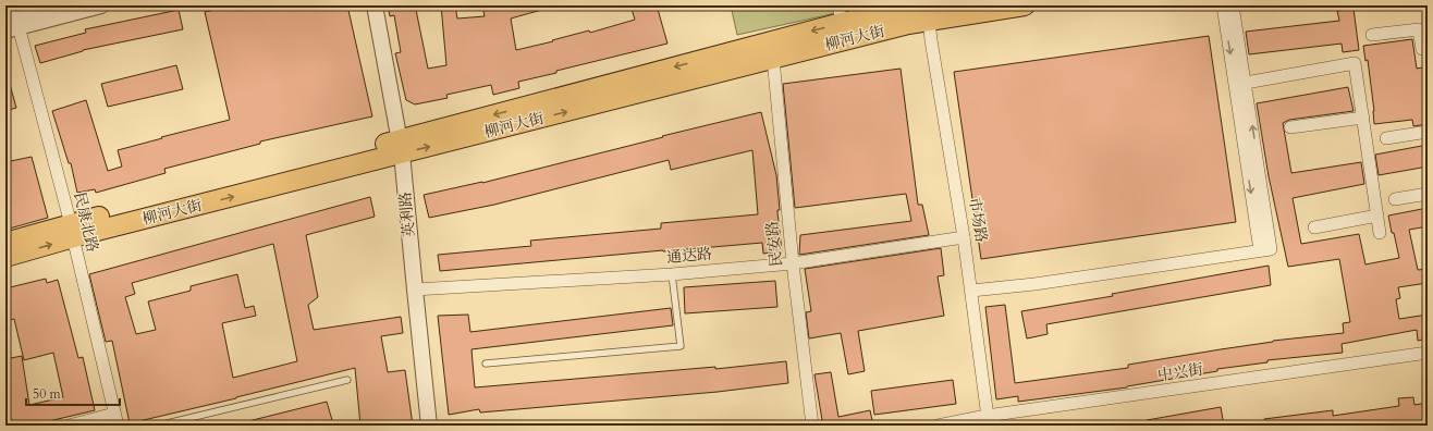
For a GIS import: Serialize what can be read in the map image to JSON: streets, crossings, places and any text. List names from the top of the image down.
{
  "streets": {
    "main road": ["柳河大街"],
    "street": [
      "英利路",
      "市场路",
      "民康北路",
      "民安路",
      "通达路",
      "中兴街"
    ]
  },
  "crossings": [
    ["柳河大街", "英利路"],
    ["柳河大街", "市场路"],
    ["柳河大街", "民康北路"],
    ["柳河大街", "民安路"],
    ["英利路", "通达路"],
    ["市场路", "通达路"],
    ["市场路", "中兴街"],
    ["民安路", "通达路"]
  ],
  "scale_bar": "50 m"
}
